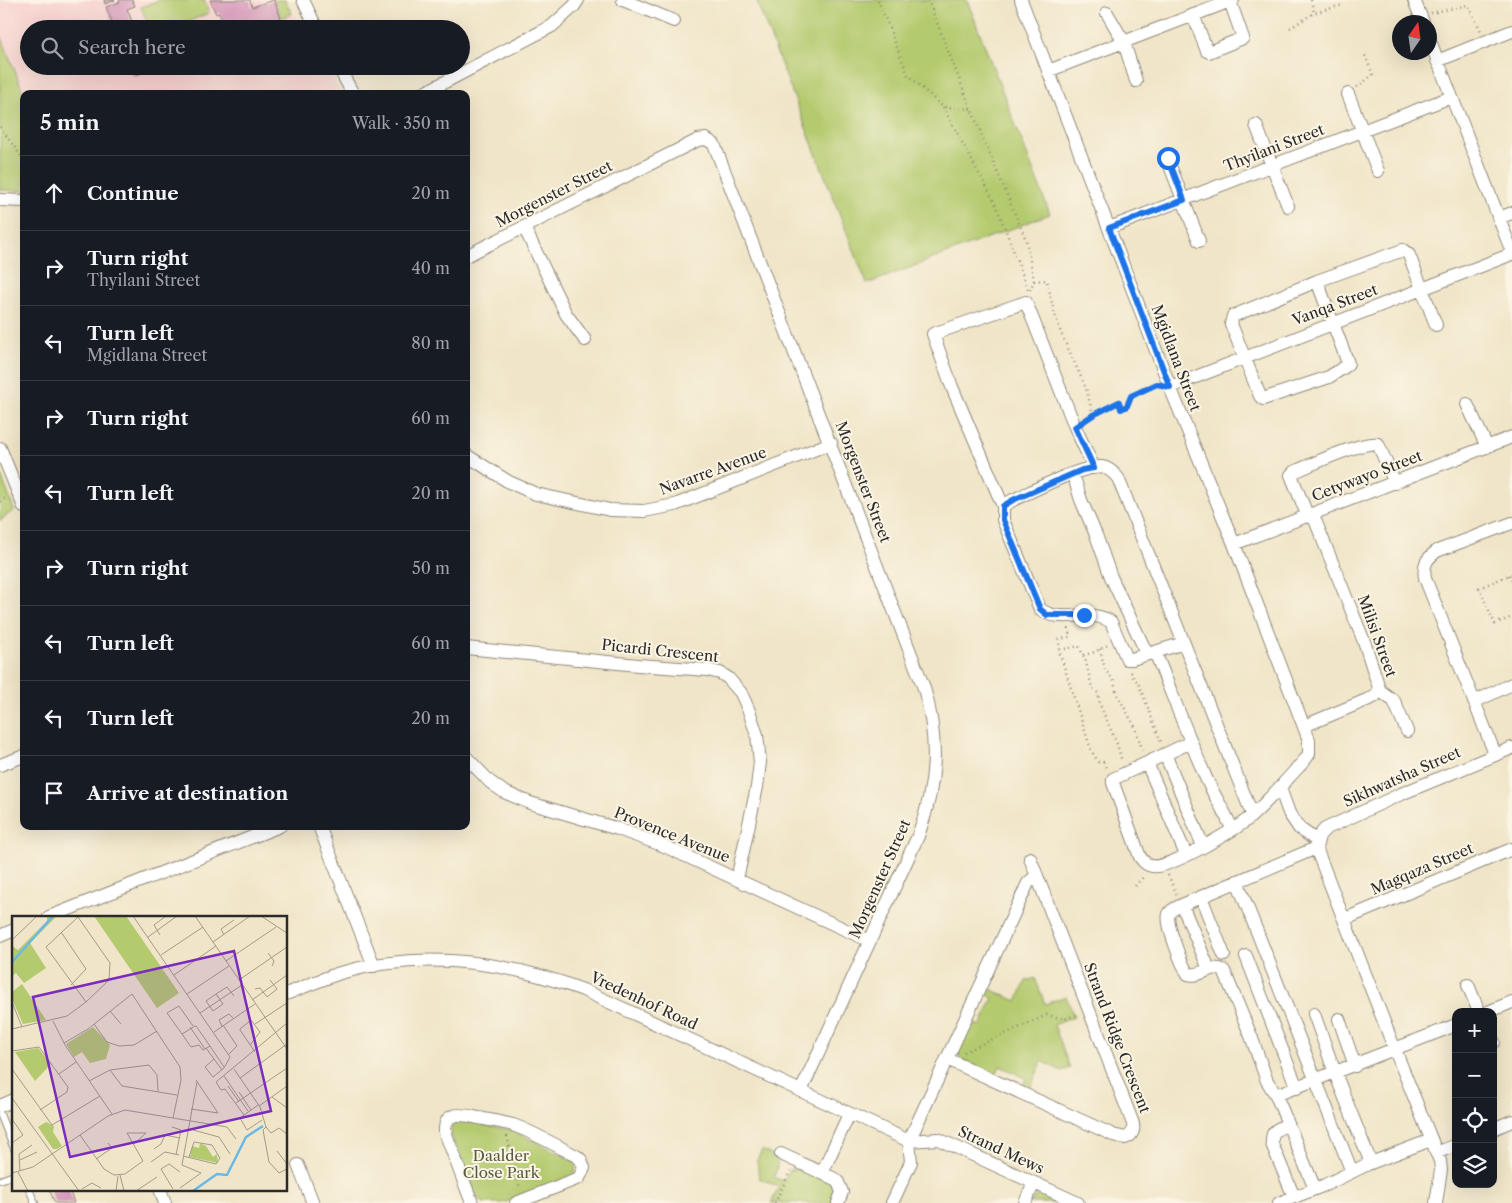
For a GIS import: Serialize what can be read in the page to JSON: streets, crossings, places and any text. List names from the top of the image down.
{
  "streets": {
    "street": [
      "Thyilani Street",
      "Morgenster Street",
      "Vanqa Street",
      "Mgidlana Street",
      "Navarre Avenue",
      "Cetywayo Street",
      "Milisi Street",
      "Picardi Crescent",
      "Sikhwatsha Street",
      "Provence Avenue",
      "Magqaza Street",
      "Vredenhof Road",
      "Strand Ridge Crescent",
      "Strand Mews"
    ]
  },
  "crossings": [
    ["Thyilani Street", "Mgidlana Street"],
    ["Morgenster Street", "Navarre Avenue"],
    ["Morgenster Street", "Provence Avenue"],
    ["Morgenster Street", "Vredenhof Road"],
    ["Vanqa Street", "Mgidlana Street"],
    ["Mgidlana Street", "Cetywayo Street"],
    ["Mgidlana Street", "Milisi Street"],
    ["Cetywayo Street", "Milisi Street"],
    ["Picardi Crescent", "Provence Avenue"],
    ["Vredenhof Road", "Strand Mews"]
  ],
  "parks": ["Daalder Close Park"],
  "north": "top",
  "page": {
    "search": "Search here",
    "heading": ["5 min", "Walk · 350 m"],
    "list": [
      ["Continue", "20 m"],
      ["Turn right", "Thyilani Street", "40 m"],
      ["Turn left", "Mgidlana Street", "80 m"],
      ["Turn right", "60 m"],
      ["Turn left", "20 m"],
      ["Turn right", "50 m"],
      ["Turn left", "60 m"],
      ["Turn left", "20 m"],
      "Arrive at destination"
    ],
    "map_buttons": ["+", "−"]
  }
}
